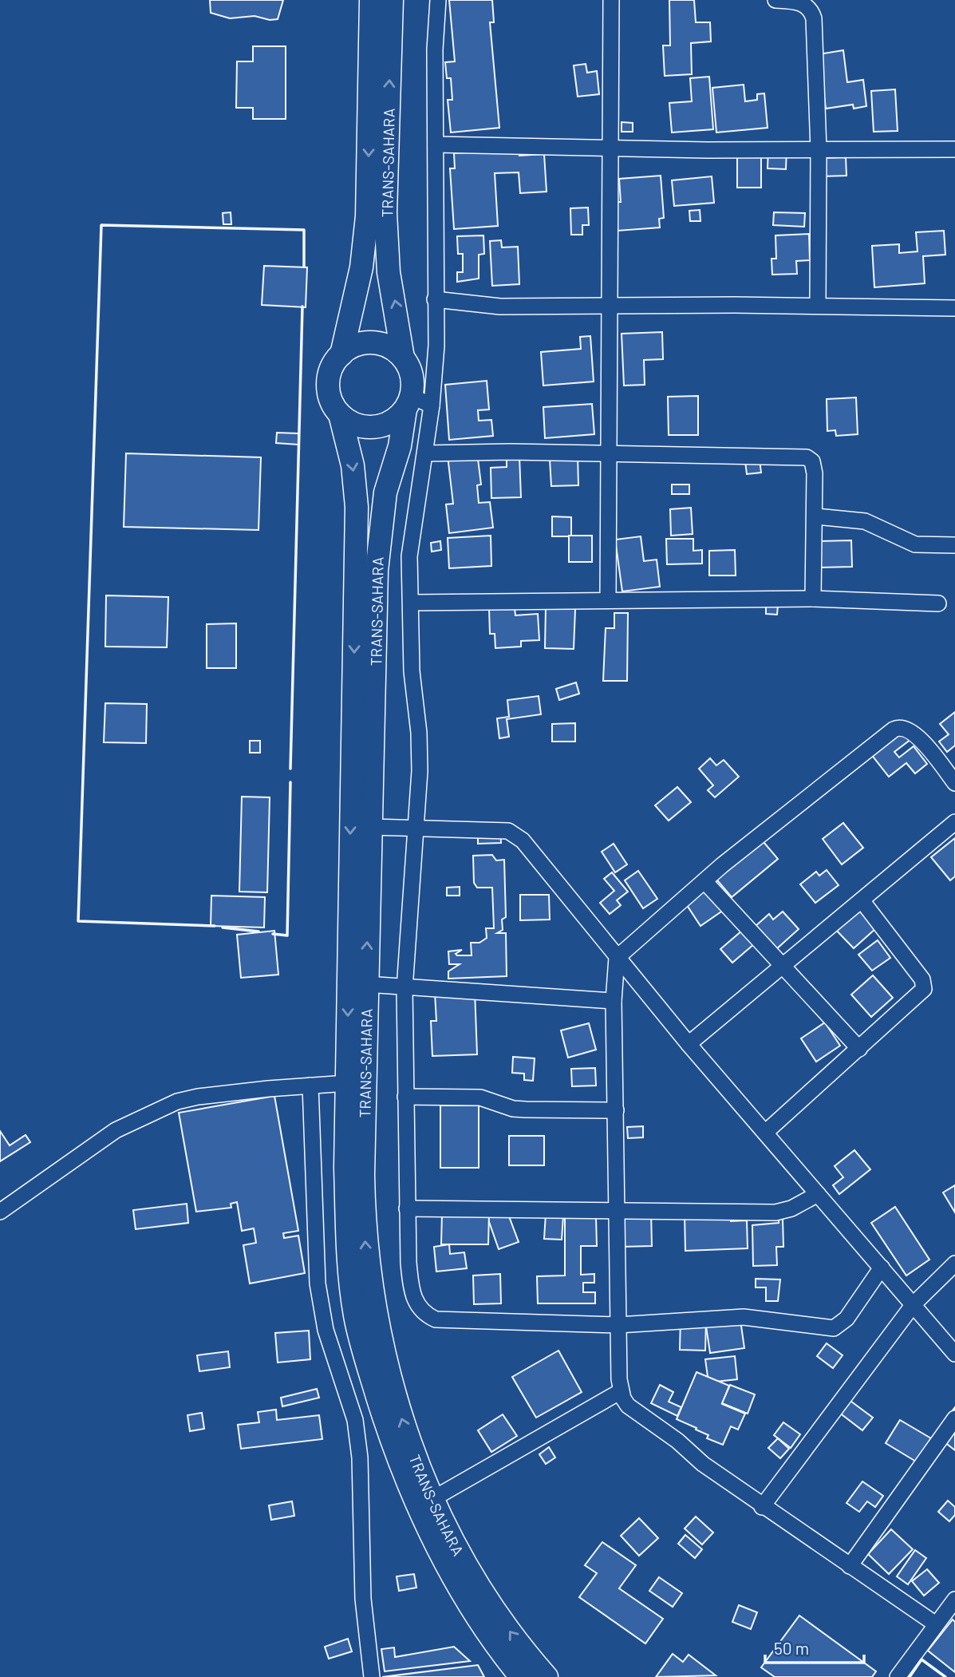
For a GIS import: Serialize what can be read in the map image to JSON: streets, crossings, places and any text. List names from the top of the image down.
{
  "streets": {
    "highway": ["TRANS-SAHARA"]
  },
  "scale_bar": "50 m"
}
